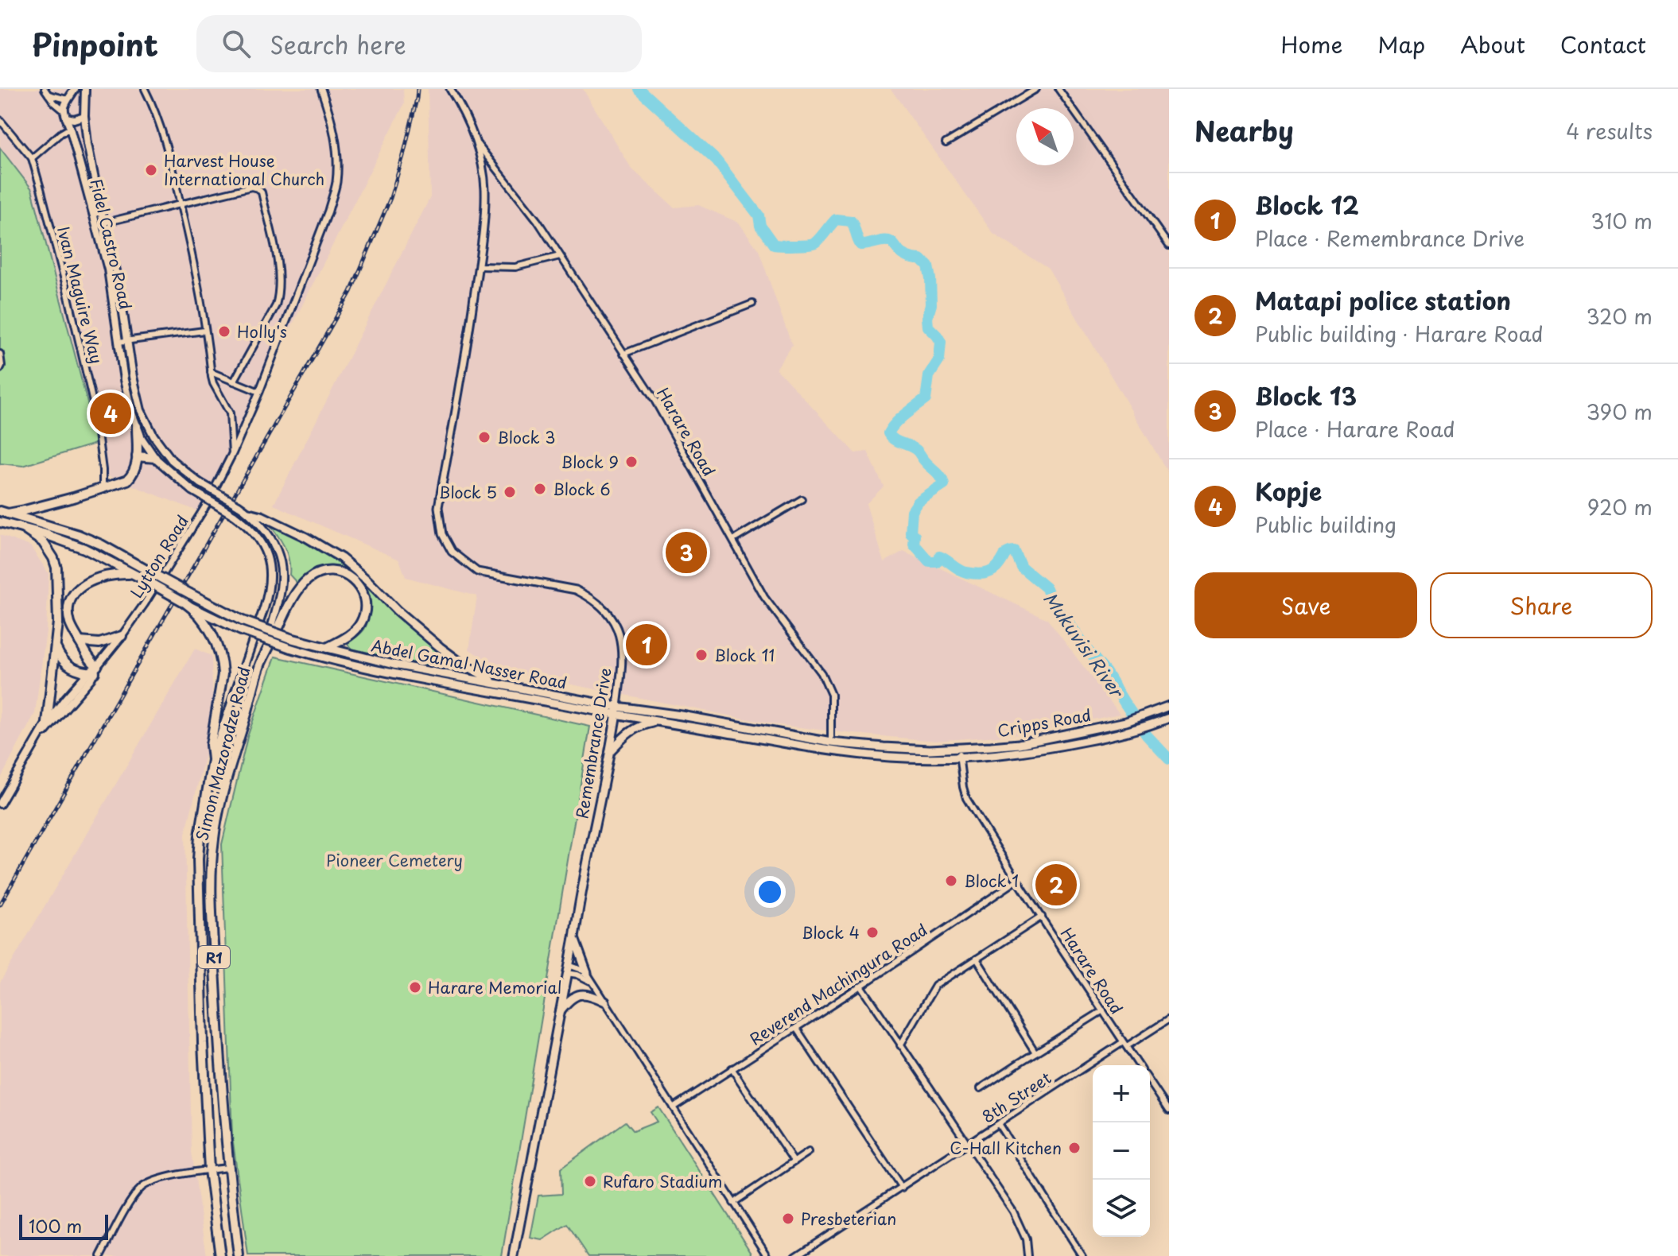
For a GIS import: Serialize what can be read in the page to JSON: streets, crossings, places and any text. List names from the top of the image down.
{
  "streets": {
    "highway": ["Abdel Gamal Nasser Road", "Simon Mazorodze Road", "R1"],
    "main road": [
      "Fidel Castro Road",
      "Lytton Road",
      "Cripps Road",
      "Remembrance Drive"
    ],
    "street": [
      "Ivan Maguire Way",
      "Harare Road",
      "Reverend Machingura Road",
      "8th Street"
    ]
  },
  "crossings": [
    ["Fidel Castro Road", "Simon Mazorodze Road"],
    ["Harare Road", "Abdel Gamal Nasser Road"],
    ["Harare Road", "Cripps Road"],
    ["Harare Road", "Remembrance Drive"],
    ["Harare Road", "Reverend Machingura Road"],
    ["Harare Road", "8th Street"],
    ["Abdel Gamal Nasser Road", "Cripps Road"],
    ["Abdel Gamal Nasser Road", "Remembrance Drive"]
  ],
  "water": ["Mukuvisi River"],
  "parks": ["Pioneer Cemetery"],
  "places": [
    "Harvest House International Church",
    "Holly's",
    "Block 3",
    "Block 9",
    "Block 6",
    "Block 5",
    "Block 11",
    "Block 1",
    "Block 4",
    "Harare Memorial",
    "C-Hall Kitchen",
    "Rufaro Stadium",
    "Presbeterian"
  ],
  "scale_bar": "100 m",
  "north": "top left",
  "page": {
    "header": "Pinpoint",
    "search": "Search here",
    "nav": [
      "Home",
      "Map",
      "About",
      "Contact"
    ],
    "heading": ["Nearby", "4 results"],
    "list": [
      {
        "mark": "1",
        "name": "Block 12",
        "note": "Place · Remembrance Drive",
        "value": "310 m"
      },
      {
        "mark": "2",
        "name": "Matapi police station",
        "note": "Public building · Harare Road",
        "value": "320 m"
      },
      {
        "mark": "3",
        "name": "Block 13",
        "note": "Place · Harare Road",
        "value": "390 m"
      },
      {
        "mark": "4",
        "name": "Kopje",
        "note": "Public building",
        "value": "920 m"
      }
    ],
    "pins": [
      "4",
      "3",
      "1",
      "2"
    ],
    "buttons": ["Save", "Share"],
    "map_buttons": ["+", "−"],
    "scale": "100 m"
  }
}
